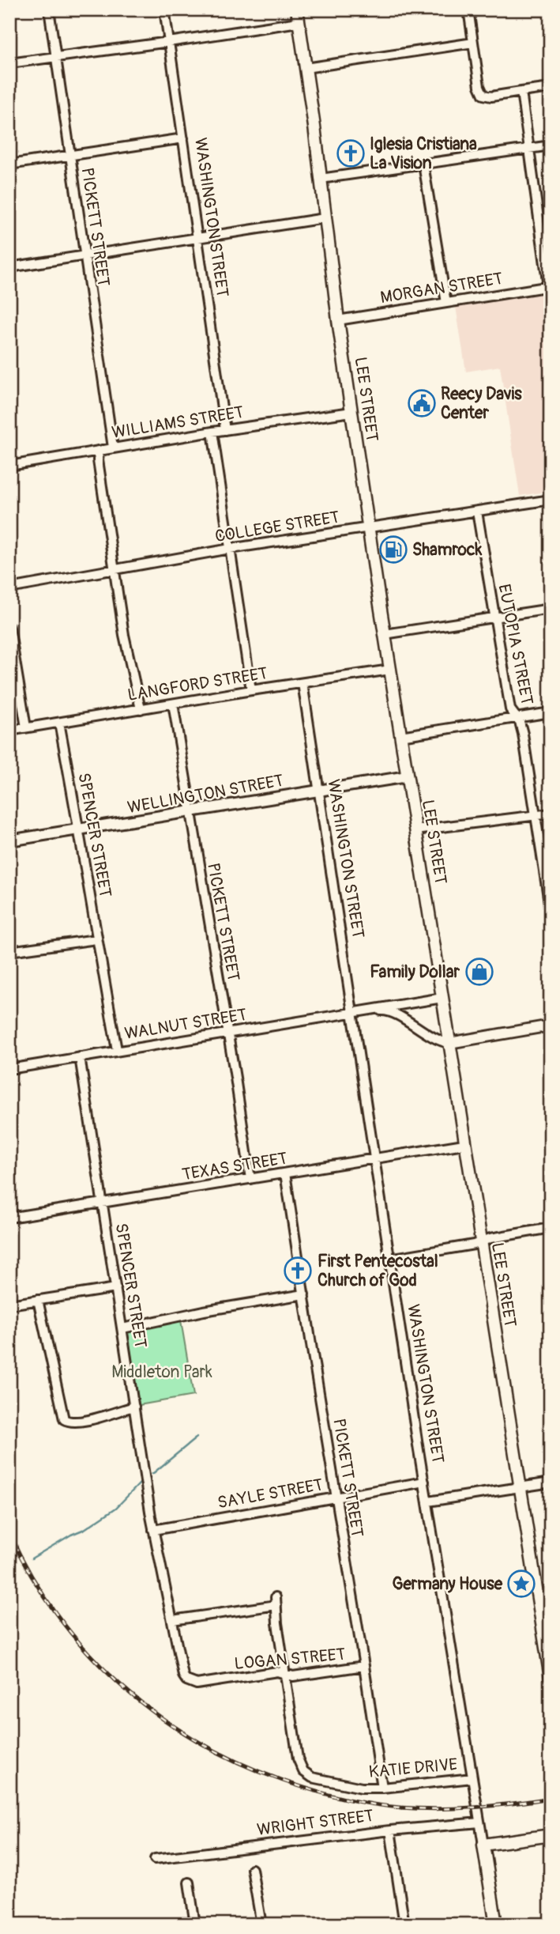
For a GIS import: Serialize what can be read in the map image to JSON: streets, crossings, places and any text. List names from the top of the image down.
{
  "streets": {
    "main road": ["WASHINGTON STREET", "LEE STREET"],
    "street": [
      "PICKETT STREET",
      "MORGAN STREET",
      "WILLIAMS STREET",
      "COLLEGE STREET",
      "EUTOPIA STREET",
      "LANGFORD STREET",
      "WELLINGTON STREET",
      "SPENCER STREET",
      "WALNUT STREET",
      "TEXAS STREET",
      "SAYLE STREET",
      "LOGAN STREET",
      "KATIE DRIVE",
      "WRIGHT STREET"
    ]
  },
  "crossings": [
    ["WASHINGTON STREET", "WILLIAMS STREET"],
    ["WASHINGTON STREET", "LANGFORD STREET"],
    ["WASHINGTON STREET", "WELLINGTON STREET"],
    ["WASHINGTON STREET", "WALNUT STREET"],
    ["WASHINGTON STREET", "TEXAS STREET"],
    ["WASHINGTON STREET", "SAYLE STREET"],
    ["WASHINGTON STREET", "KATIE DRIVE"],
    ["WASHINGTON STREET", "WRIGHT STREET"],
    ["PICKETT STREET", "WILLIAMS STREET"],
    ["PICKETT STREET", "LANGFORD STREET"],
    ["PICKETT STREET", "WELLINGTON STREET"],
    ["PICKETT STREET", "WALNUT STREET"],
    ["PICKETT STREET", "TEXAS STREET"],
    ["PICKETT STREET", "SAYLE STREET"],
    ["PICKETT STREET", "LOGAN STREET"],
    ["PICKETT STREET", "KATIE DRIVE"],
    ["MORGAN STREET", "LEE STREET"],
    ["LEE STREET", "WILLIAMS STREET"],
    ["LEE STREET", "COLLEGE STREET"],
    ["LEE STREET", "LANGFORD STREET"],
    ["LEE STREET", "WELLINGTON STREET"],
    ["LEE STREET", "WALNUT STREET"],
    ["LEE STREET", "TEXAS STREET"],
    ["COLLEGE STREET", "EUTOPIA STREET"],
    ["LANGFORD STREET", "SPENCER STREET"],
    ["WELLINGTON STREET", "SPENCER STREET"],
    ["SPENCER STREET", "WALNUT STREET"],
    ["SPENCER STREET", "TEXAS STREET"],
    ["SPENCER STREET", "SAYLE STREET"],
    ["SPENCER STREET", "LOGAN STREET"],
    ["LOGAN STREET", "KATIE DRIVE"]
  ],
  "parks": ["Middleton Park"],
  "places": {
    "church": ["Iglesia Cristiana La Vision", "First Pentecostal Church of God"],
    "public building": ["Reecy Davis Center"],
    "fuel station": ["Shamrock"],
    "shop": ["Family Dollar"],
    "place": ["Germany House"]
  }
}
